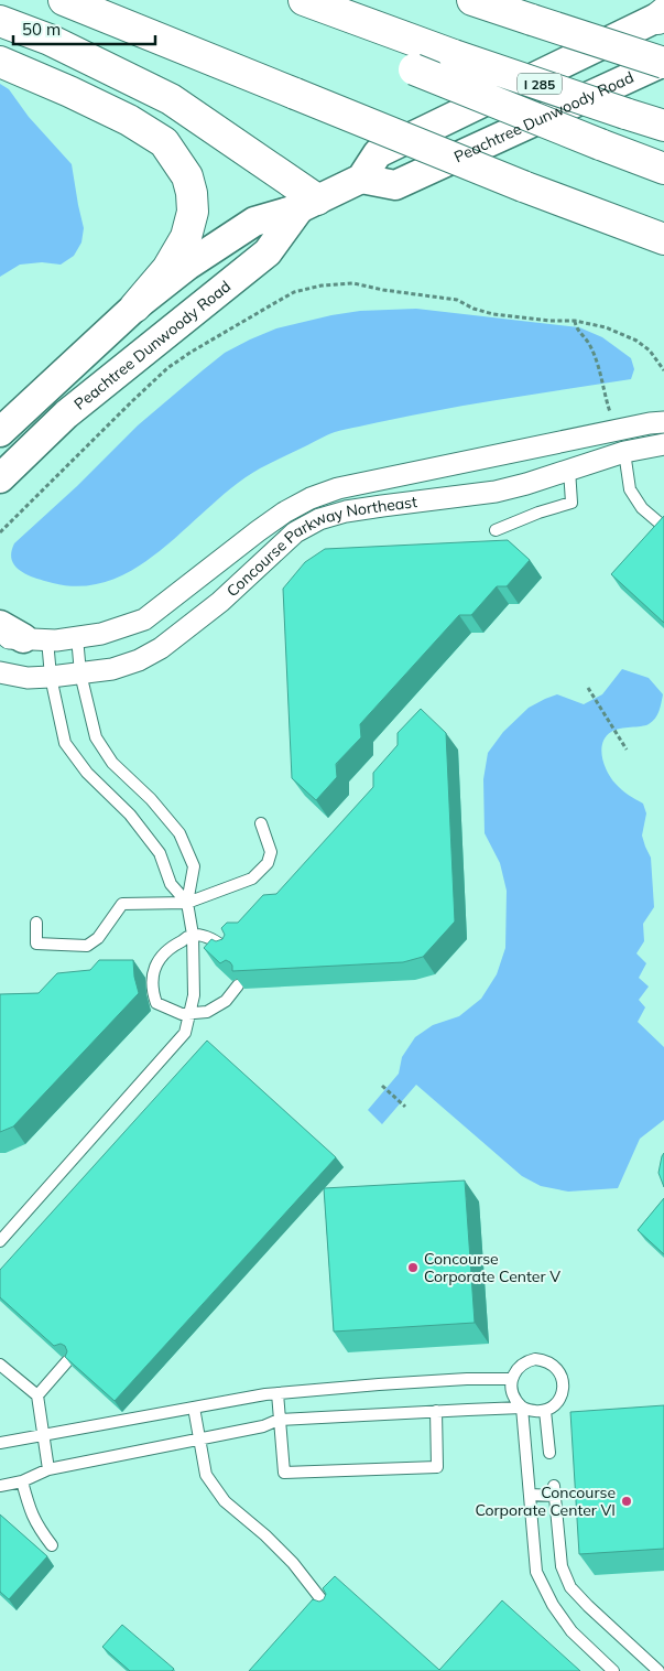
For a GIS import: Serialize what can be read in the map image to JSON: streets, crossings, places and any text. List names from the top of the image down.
{
  "streets": {
    "highway": ["I 285"],
    "main road": ["Peachtree Dunwoody Road"],
    "street": ["Concourse Parkway Northeast"]
  },
  "places": ["Concourse Corporate Center V", "Concourse Corporate Center VI"],
  "scale_bar": "50 m"
}
